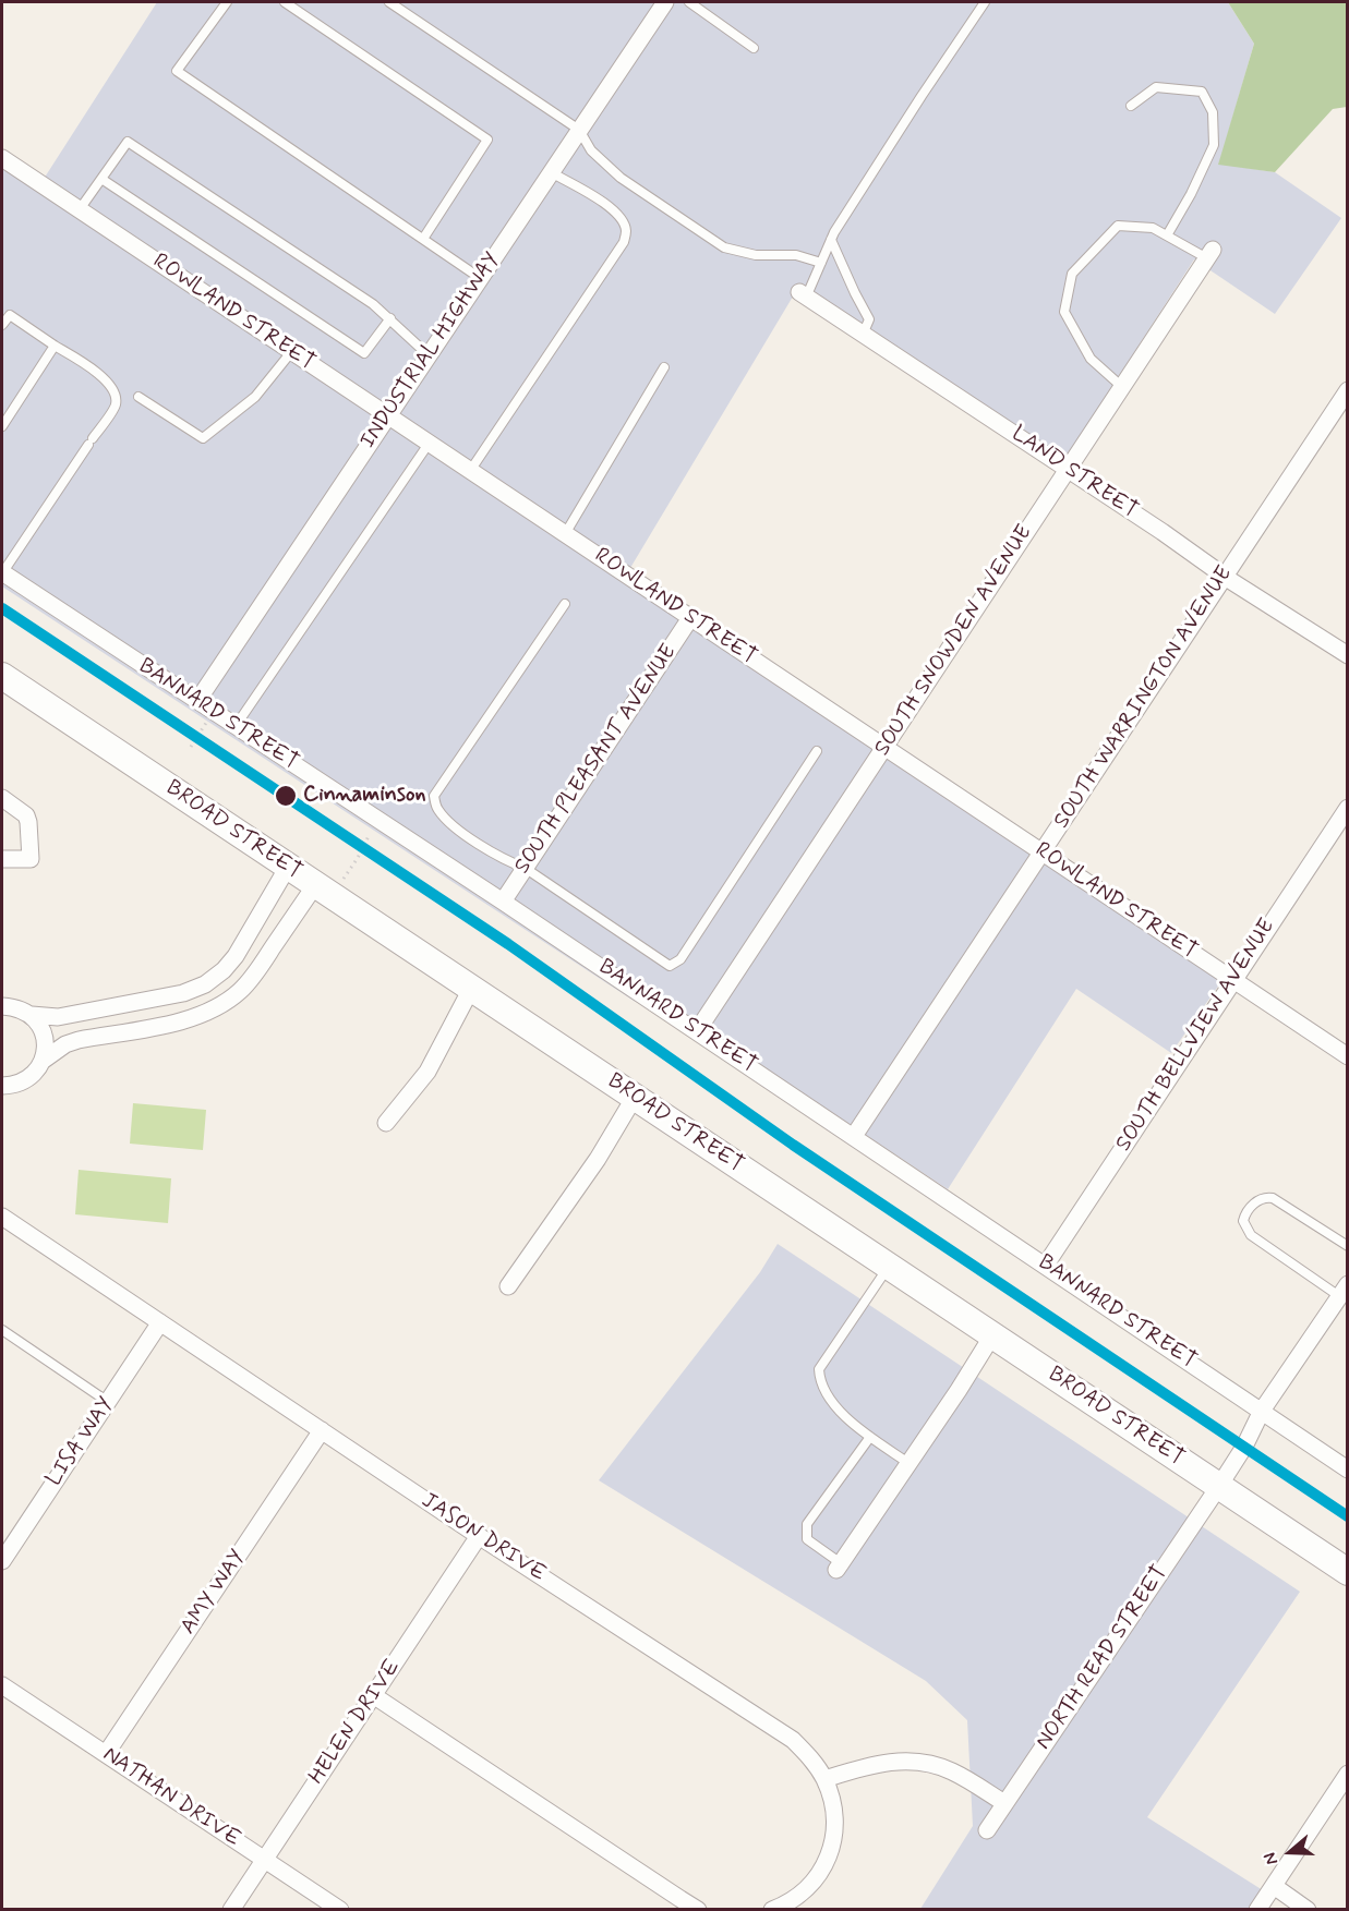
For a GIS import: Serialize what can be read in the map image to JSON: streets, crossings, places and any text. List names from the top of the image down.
{
  "streets": {
    "main road": ["BROAD STREET"],
    "street": [
      "ROWLAND STREET",
      "INDUSTRIAL HIGHWAY",
      "LAND STREET",
      "SOUTH SNOWDEN AVENUE",
      "SOUTH WARRINGTON AVENUE",
      "BANNARD STREET",
      "SOUTH PLEASANT AVENUE",
      "SOUTH BELLVIEW AVENUE",
      "LISA WAY",
      "JASON DRIVE",
      "AMY WAY",
      "NORTH READ STREET",
      "HELEN DRIVE",
      "NATHAN DRIVE"
    ]
  },
  "crossings": [
    ["ROWLAND STREET", "INDUSTRIAL HIGHWAY"],
    ["ROWLAND STREET", "SOUTH SNOWDEN AVENUE"],
    ["ROWLAND STREET", "SOUTH WARRINGTON AVENUE"],
    ["ROWLAND STREET", "SOUTH PLEASANT AVENUE"],
    ["ROWLAND STREET", "SOUTH BELLVIEW AVENUE"],
    ["INDUSTRIAL HIGHWAY", "BANNARD STREET"],
    ["LAND STREET", "SOUTH SNOWDEN AVENUE"],
    ["LAND STREET", "SOUTH WARRINGTON AVENUE"],
    ["SOUTH SNOWDEN AVENUE", "BANNARD STREET"],
    ["SOUTH WARRINGTON AVENUE", "BANNARD STREET"],
    ["BANNARD STREET", "SOUTH PLEASANT AVENUE"],
    ["BANNARD STREET", "SOUTH BELLVIEW AVENUE"],
    ["BANNARD STREET", "NORTH READ STREET"],
    ["BROAD STREET", "NORTH READ STREET"],
    ["LISA WAY", "JASON DRIVE"],
    ["JASON DRIVE", "AMY WAY"],
    ["JASON DRIVE", "HELEN DRIVE"],
    ["AMY WAY", "NATHAN DRIVE"],
    ["HELEN DRIVE", "NATHAN DRIVE"]
  ],
  "places": ["Cinnaminson"],
  "north": "left"
}
